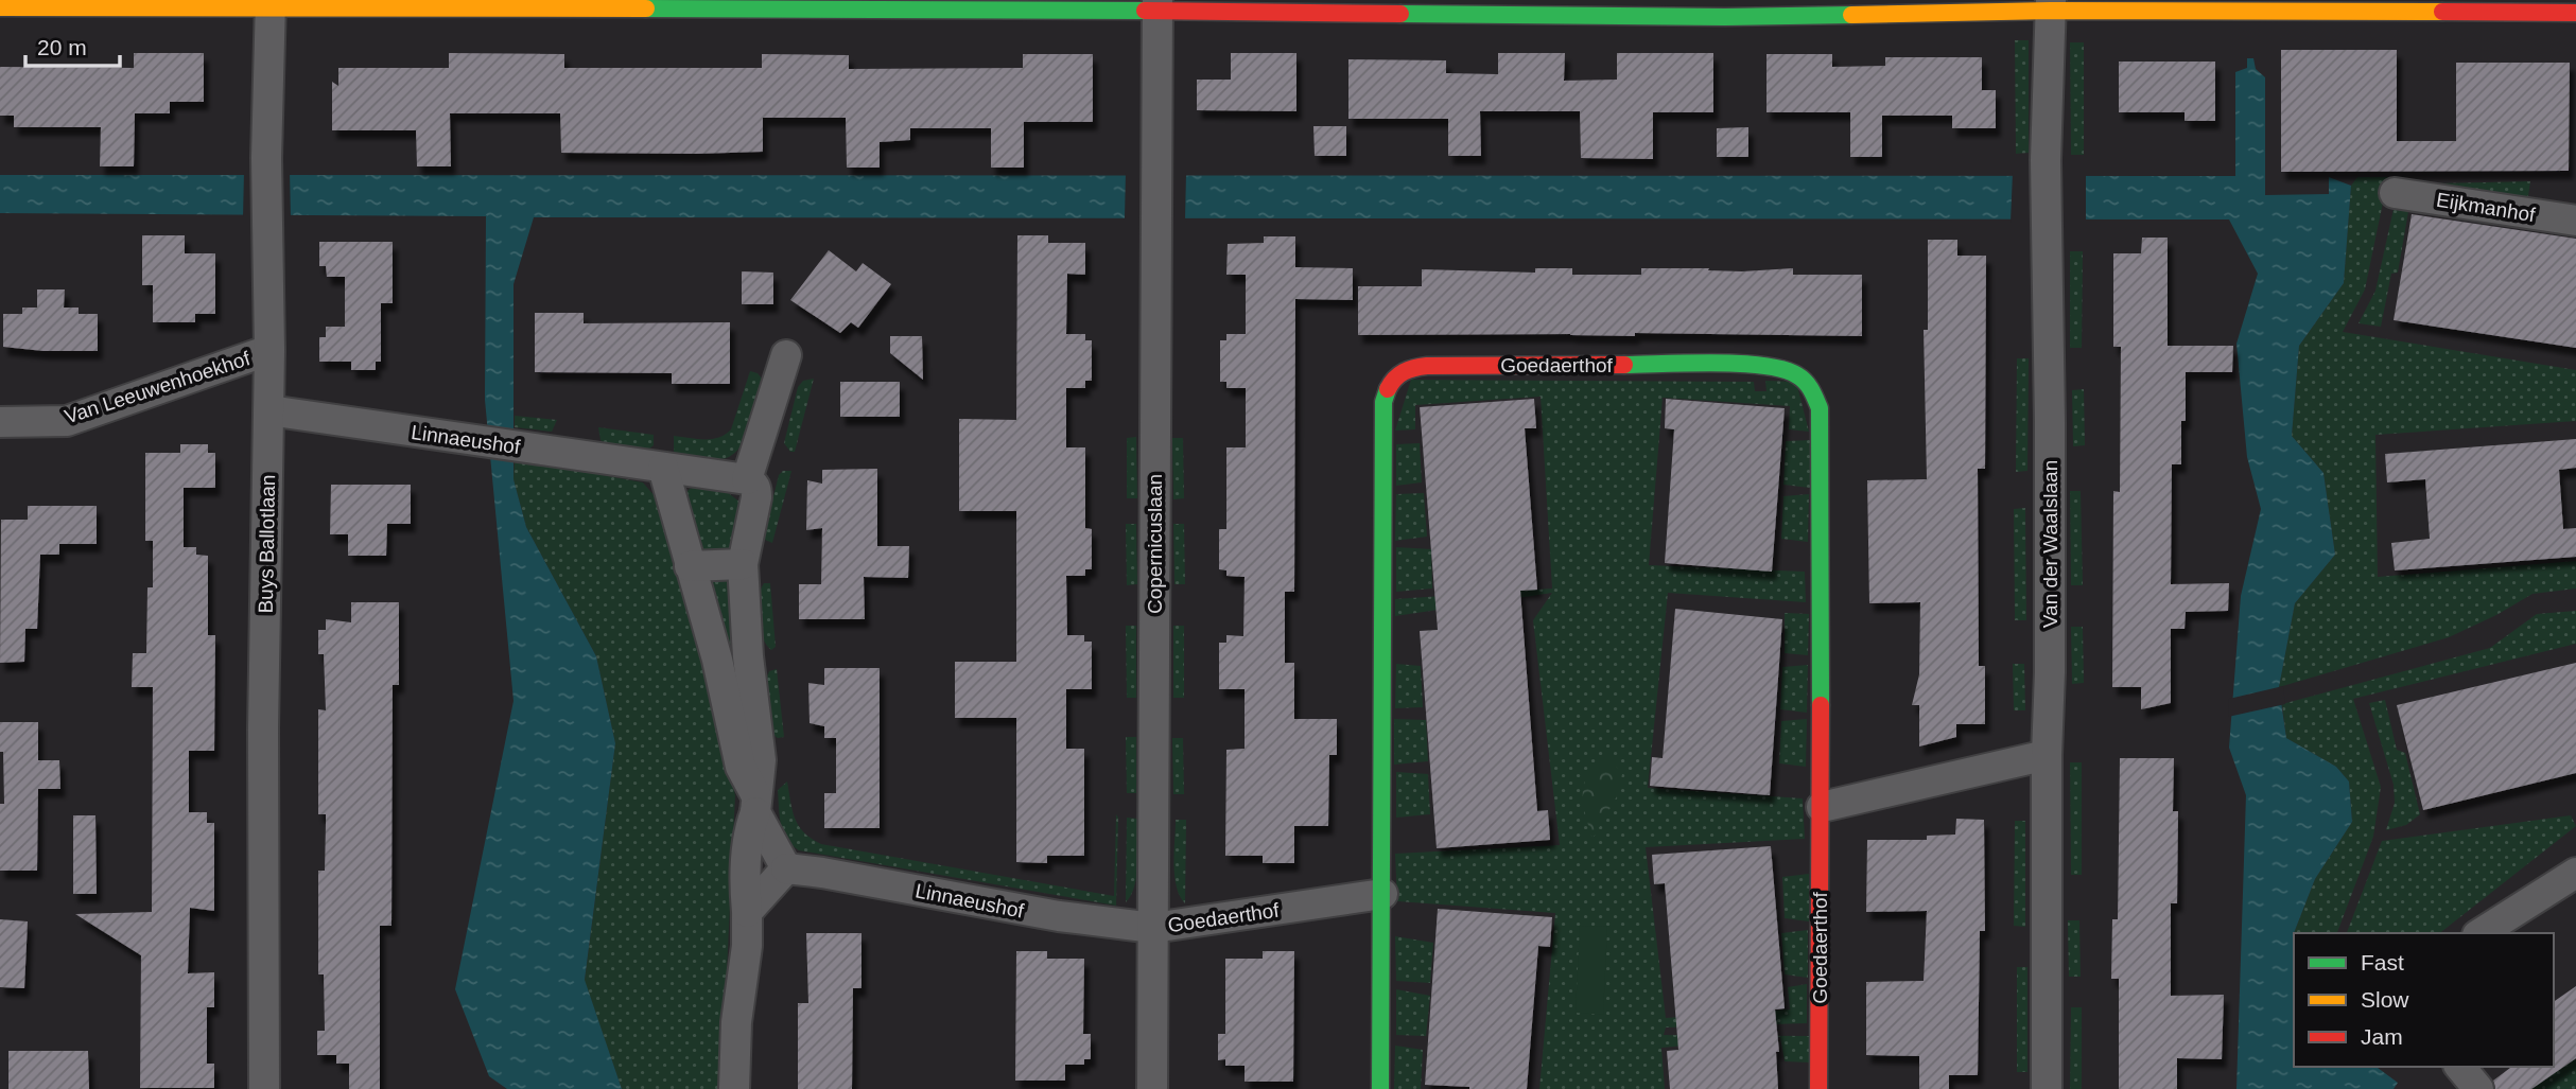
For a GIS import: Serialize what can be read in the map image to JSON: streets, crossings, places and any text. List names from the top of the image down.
{
  "streets": {
    "street": [
      "Eijkmanhof",
      "Goedaerthof",
      "Van Leeuwenhoekhof",
      "Linnaeushof",
      "Buys Ballotlaan",
      "Copernicuslaan",
      "Van der Waalslaan"
    ]
  },
  "crossings": [
    ["Goedaerthof", "Linnaeushof"],
    ["Goedaerthof", "Copernicuslaan"],
    ["Van Leeuwenhoekhof", "Buys Ballotlaan"],
    ["Linnaeushof", "Buys Ballotlaan"],
    ["Linnaeushof", "Copernicuslaan"]
  ],
  "legend": ["Fast", "Slow", "Jam"],
  "scale_bar": "20 m"
}
